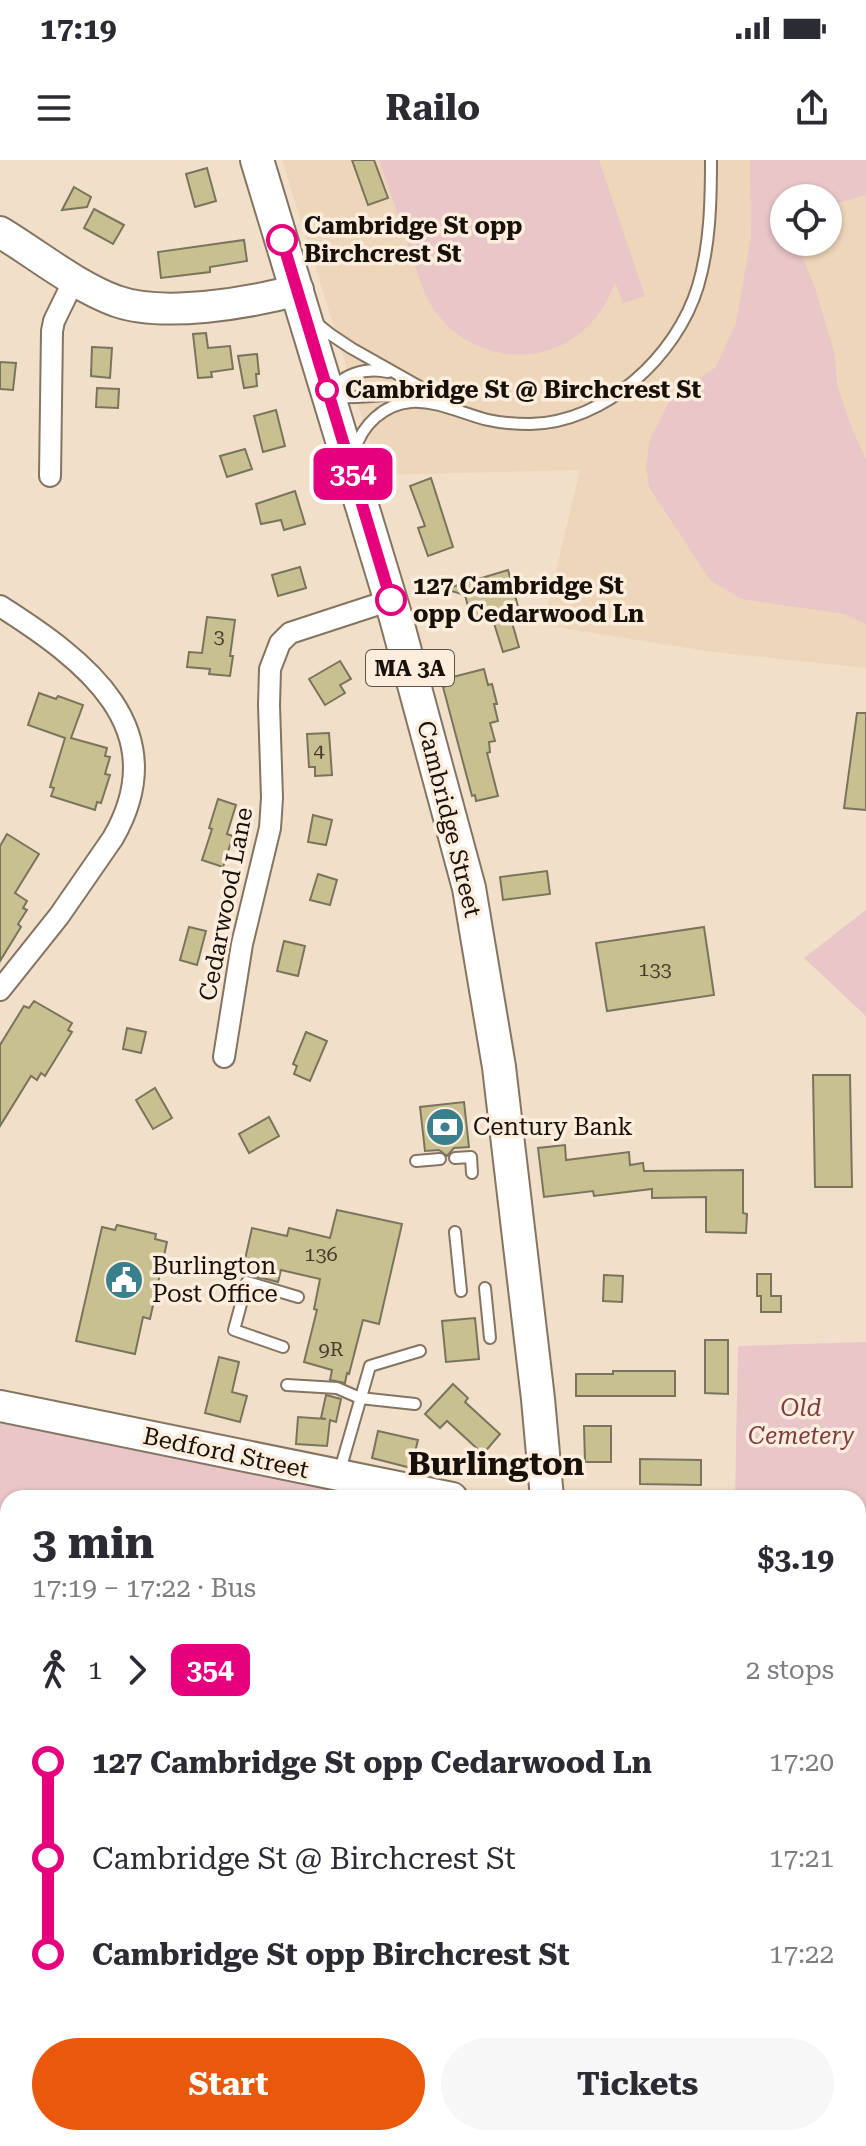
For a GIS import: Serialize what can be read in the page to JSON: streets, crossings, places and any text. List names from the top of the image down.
{
  "streets": {
    "main road": ["MA 3A", "Cambridge Street", "Bedford Street"],
    "street": ["Cedarwood Lane"]
  },
  "crossings": [
    ["Cambridge Street", "Cedarwood Lane"]
  ],
  "districts": ["Burlington"],
  "parks": ["Old Cemetery"],
  "places": {
    "other": ["Cambridge St opp Birchcrest St", "Cambridge St @ Birchcrest St", "127 Cambridge St opp Cedarwood Ln"],
    "bank": ["Century Bank"],
    "public building": ["Burlington Post Office"]
  },
  "lines": ["bus line 354"],
  "house_numbers": [
    "3",
    "4",
    "133",
    "136",
    "9R"
  ],
  "page": {
    "status": "17:19",
    "header": "Railo",
    "on_map": "354",
    "heading": ["3 min", "17:19 – 17:22 · Bus", "$3.19"],
    "legs": ["1", "354", "2 stops"],
    "list": [
      {
        "name": "127 Cambridge St opp Cedarwood Ln",
        "value": "17:20"
      },
      {
        "name": "Cambridge St @ Birchcrest St",
        "value": "17:21"
      },
      {
        "name": "Cambridge St opp Birchcrest St",
        "value": "17:22"
      }
    ],
    "buttons": ["Start", "Tickets"]
  }
}
